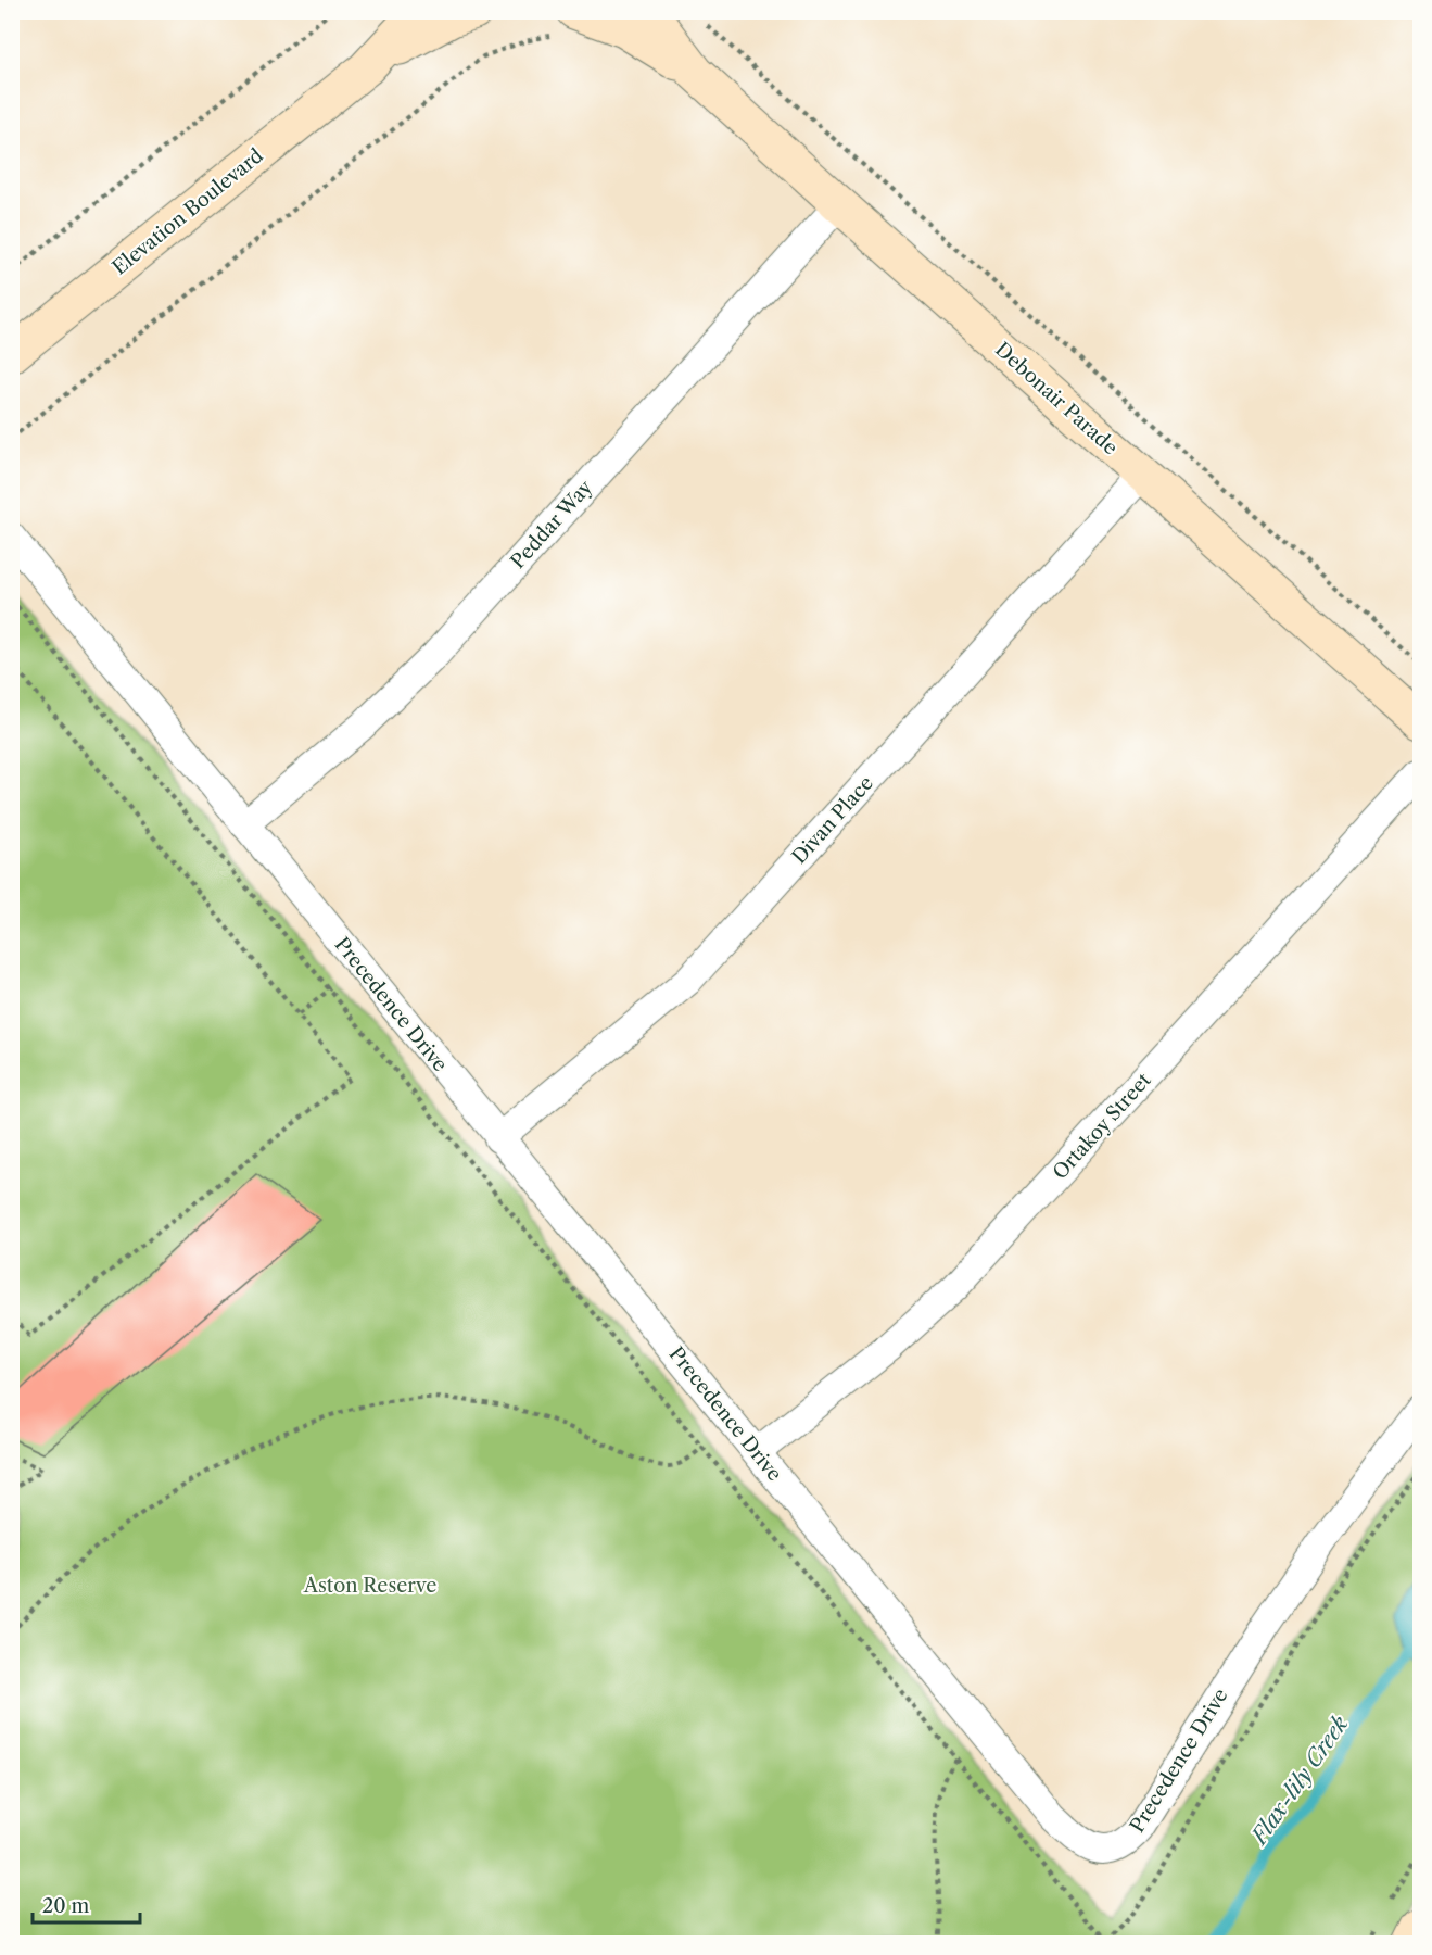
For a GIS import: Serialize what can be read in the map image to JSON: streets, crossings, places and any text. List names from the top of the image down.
{
  "streets": {
    "street": [
      "Elevation Boulevard",
      "Debonair Parade",
      "Peddar Way",
      "Divan Place",
      "Precedence Drive",
      "Ortakoy Street"
    ]
  },
  "crossings": [
    ["Debonair Parade", "Peddar Way"],
    ["Debonair Parade", "Divan Place"],
    ["Peddar Way", "Precedence Drive"],
    ["Divan Place", "Precedence Drive"],
    ["Precedence Drive", "Ortakoy Street"]
  ],
  "water": ["Flax-lily Creek"],
  "parks": ["Aston Reserve"],
  "scale_bar": "20 m"
}
